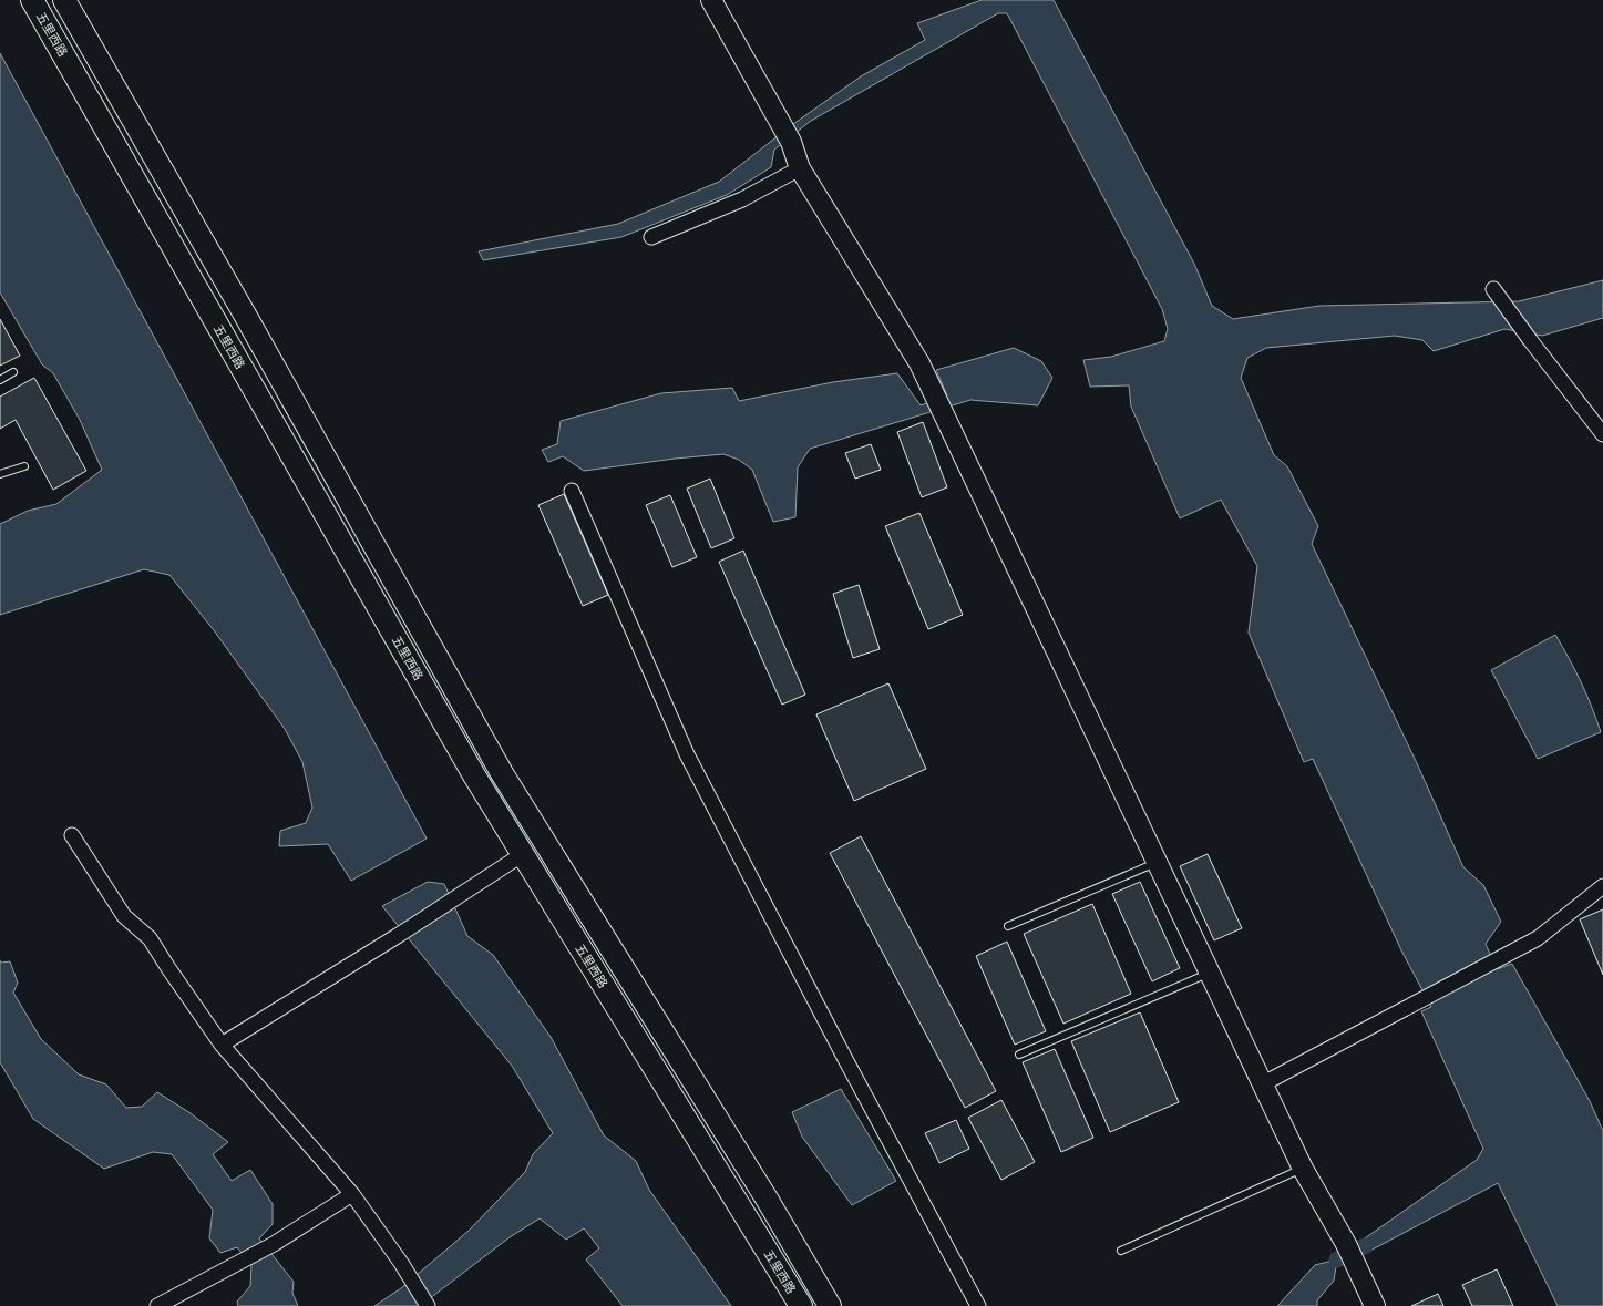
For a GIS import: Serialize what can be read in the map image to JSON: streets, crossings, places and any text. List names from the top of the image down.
{
  "streets": {
    "main road": ["五里西路"]
  }
}
